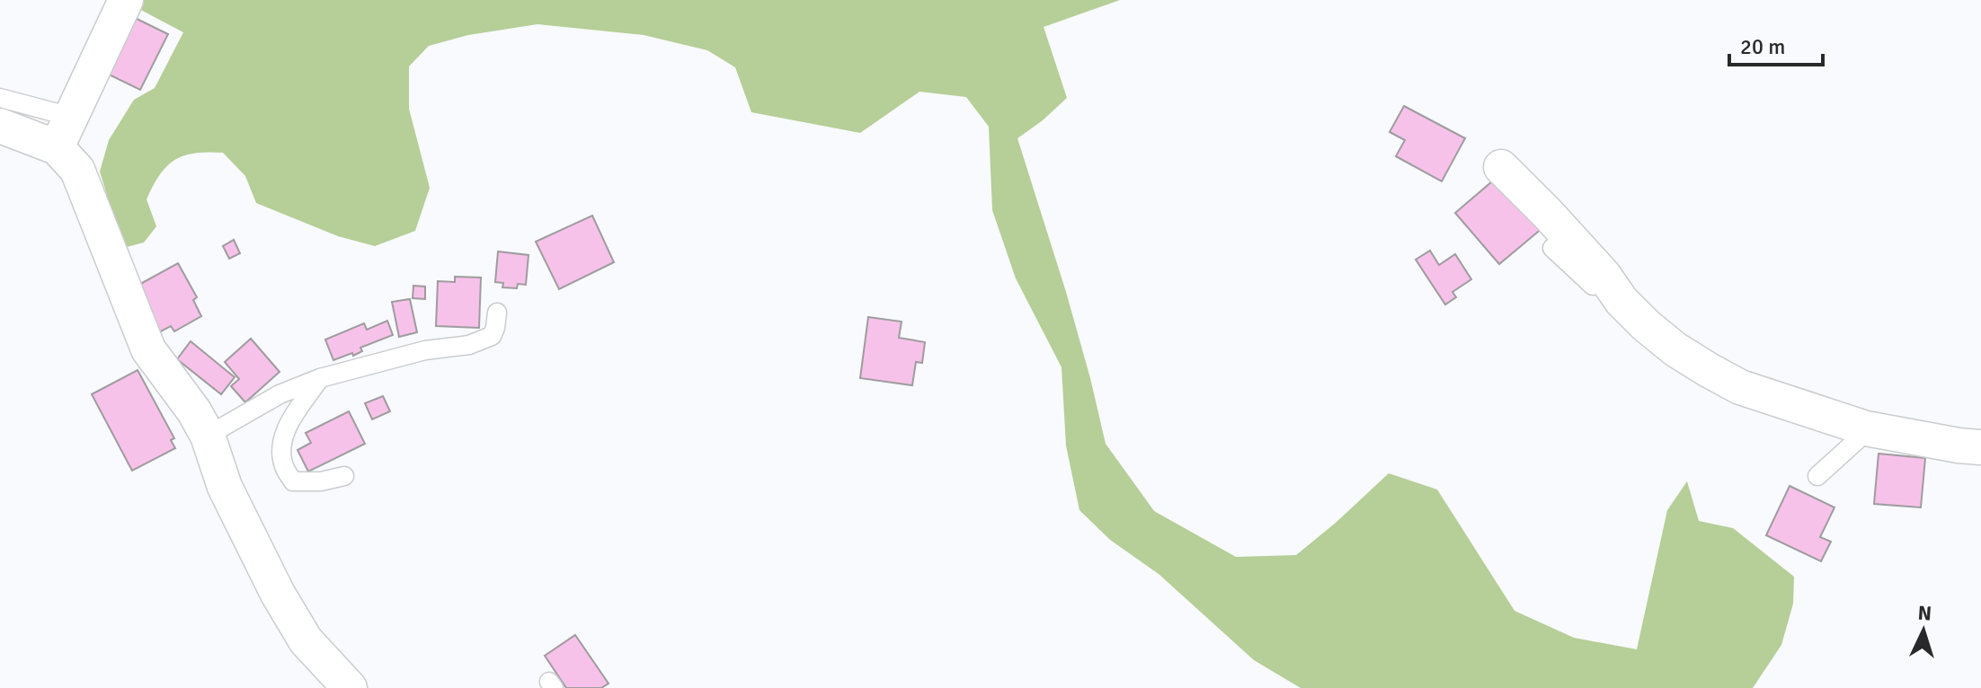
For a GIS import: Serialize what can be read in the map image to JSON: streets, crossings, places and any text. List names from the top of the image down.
{
  "scale_bar": "20 m",
  "north": "top"
}
